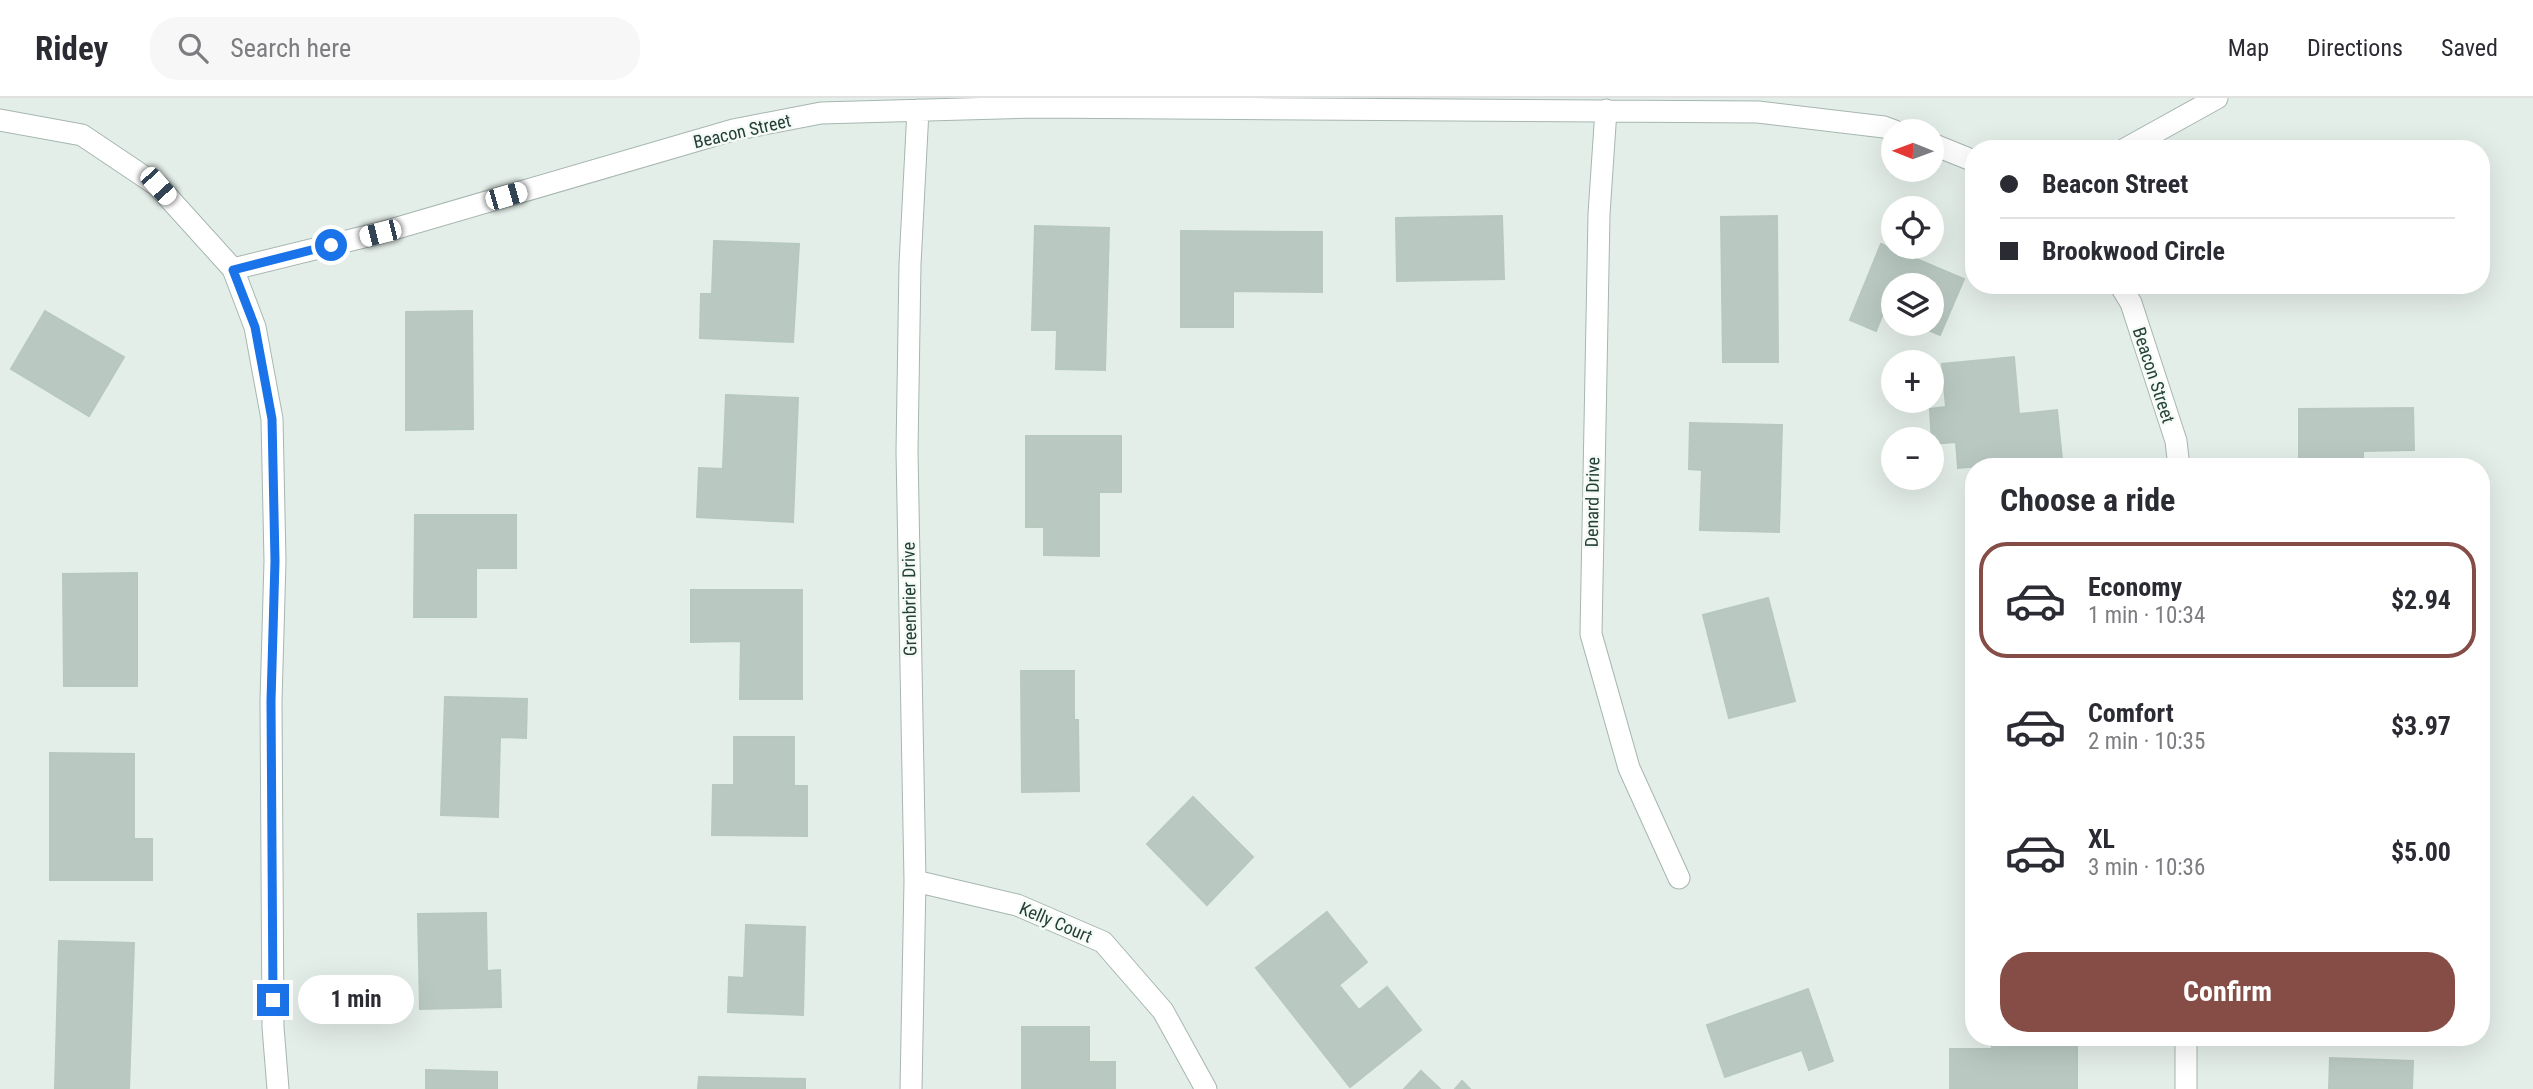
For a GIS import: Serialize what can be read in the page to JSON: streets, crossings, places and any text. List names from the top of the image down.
{
  "streets": {
    "street": [
      "Beacon Street",
      "Denard Drive",
      "Greenbrier Drive",
      "Kelly Court"
    ]
  },
  "crossings": [
    ["Beacon Street", "Denard Drive"],
    ["Beacon Street", "Greenbrier Drive"],
    ["Greenbrier Drive", "Kelly Court"]
  ],
  "north": "left",
  "page": {
    "header": "Ridey",
    "search": "Search here",
    "nav": ["Map", "Directions", "Saved"],
    "map_buttons": ["+", "−"],
    "banner": ["Beacon Street", "Brookwood Circle"],
    "heading": "Choose a ride",
    "list": [
      {
        "name": "Economy",
        "note": "1 min · 10:34",
        "value": "$2.94"
      },
      {
        "name": "Comfort",
        "note": "2 min · 10:35",
        "value": "$3.97"
      },
      {
        "name": "XL",
        "note": "3 min · 10:36",
        "value": "$5.00"
      }
    ],
    "buttons": "Confirm",
    "bubble": "1 min"
  }
}
